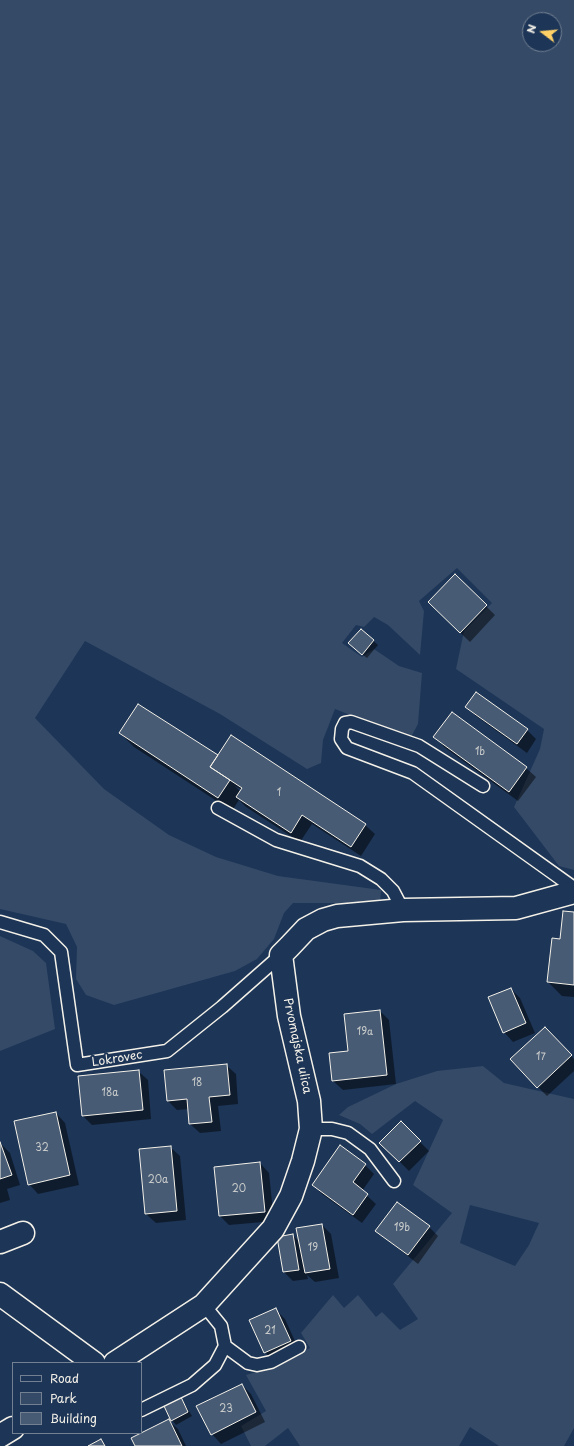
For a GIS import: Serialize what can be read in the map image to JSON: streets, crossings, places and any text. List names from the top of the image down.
{
  "streets": {
    "street": ["Prvomajska ulica"],
    "lane": ["Lokrovec"]
  },
  "crossings": [
    ["Prvomajska ulica", "Lokrovec"]
  ],
  "house_numbers": [
    "1b",
    "1",
    "19a",
    "17",
    "18",
    "18a",
    "32",
    "20a",
    "20",
    "19b",
    "19",
    "21",
    "23"
  ],
  "legend": ["Road", "Park", "Building"],
  "north": "left"
}
